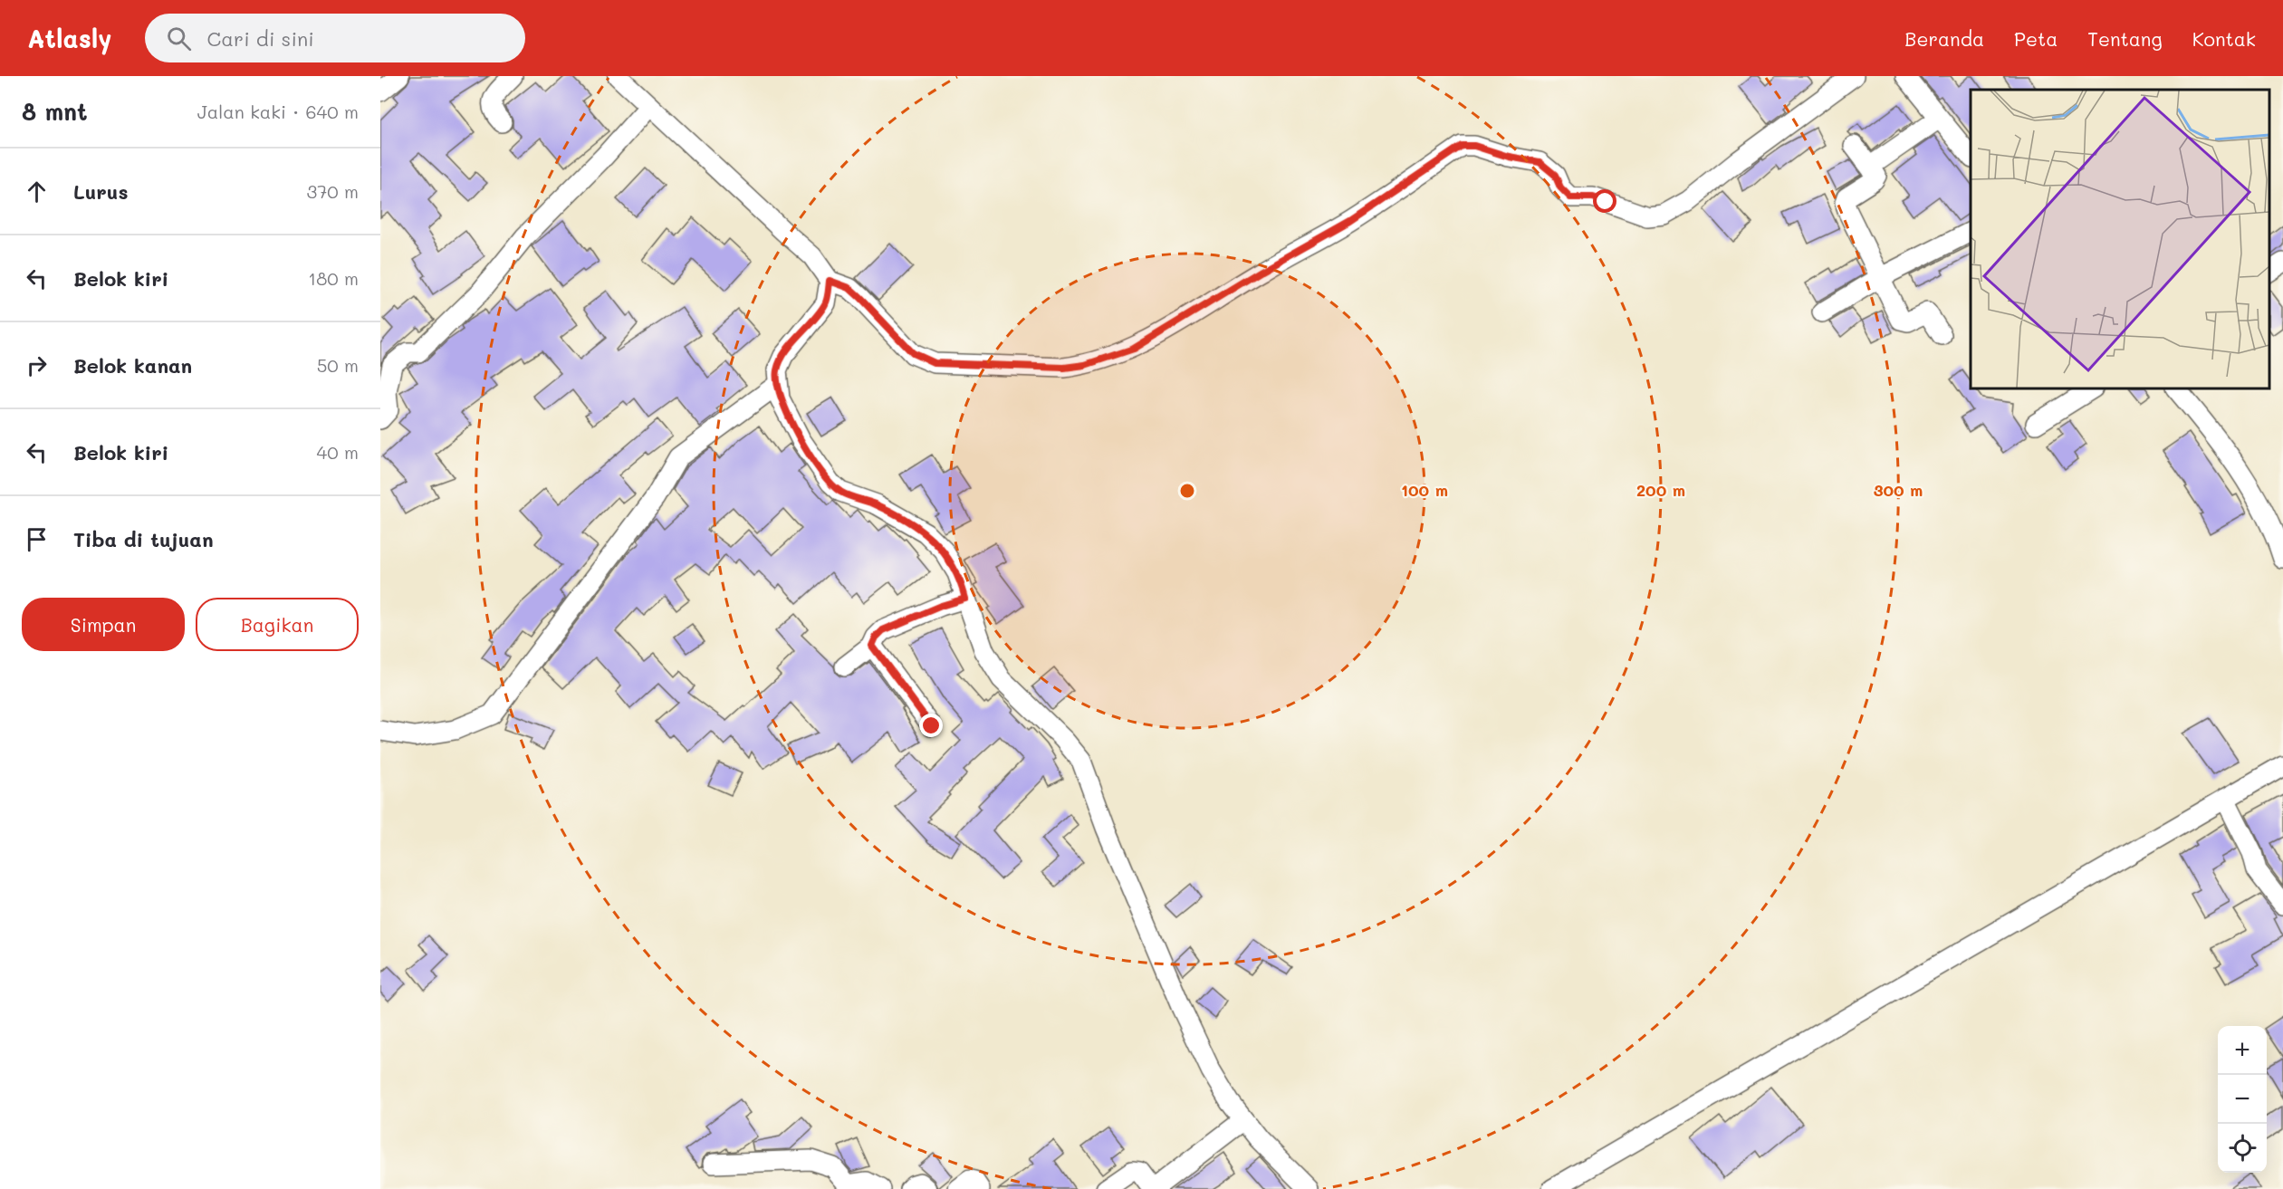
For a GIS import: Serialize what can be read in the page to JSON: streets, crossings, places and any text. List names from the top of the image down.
{
  "page": {
    "header": "Atlasly",
    "search": "Cari di sini",
    "nav": [
      "Beranda",
      "Peta",
      "Tentang",
      "Kontak"
    ],
    "heading": ["8 mnt", "Jalan kaki · 640 m"],
    "list": [
      ["Lurus", "370 m"],
      ["Belok kiri", "180 m"],
      ["Belok kanan", "50 m"],
      ["Belok kiri", "40 m"],
      "Tiba di tujuan"
    ],
    "buttons": ["Simpan", "Bagikan"],
    "map_buttons": ["+", "−"]
  },
  "rings": ["100 m", "200 m", "300 m"]
}
